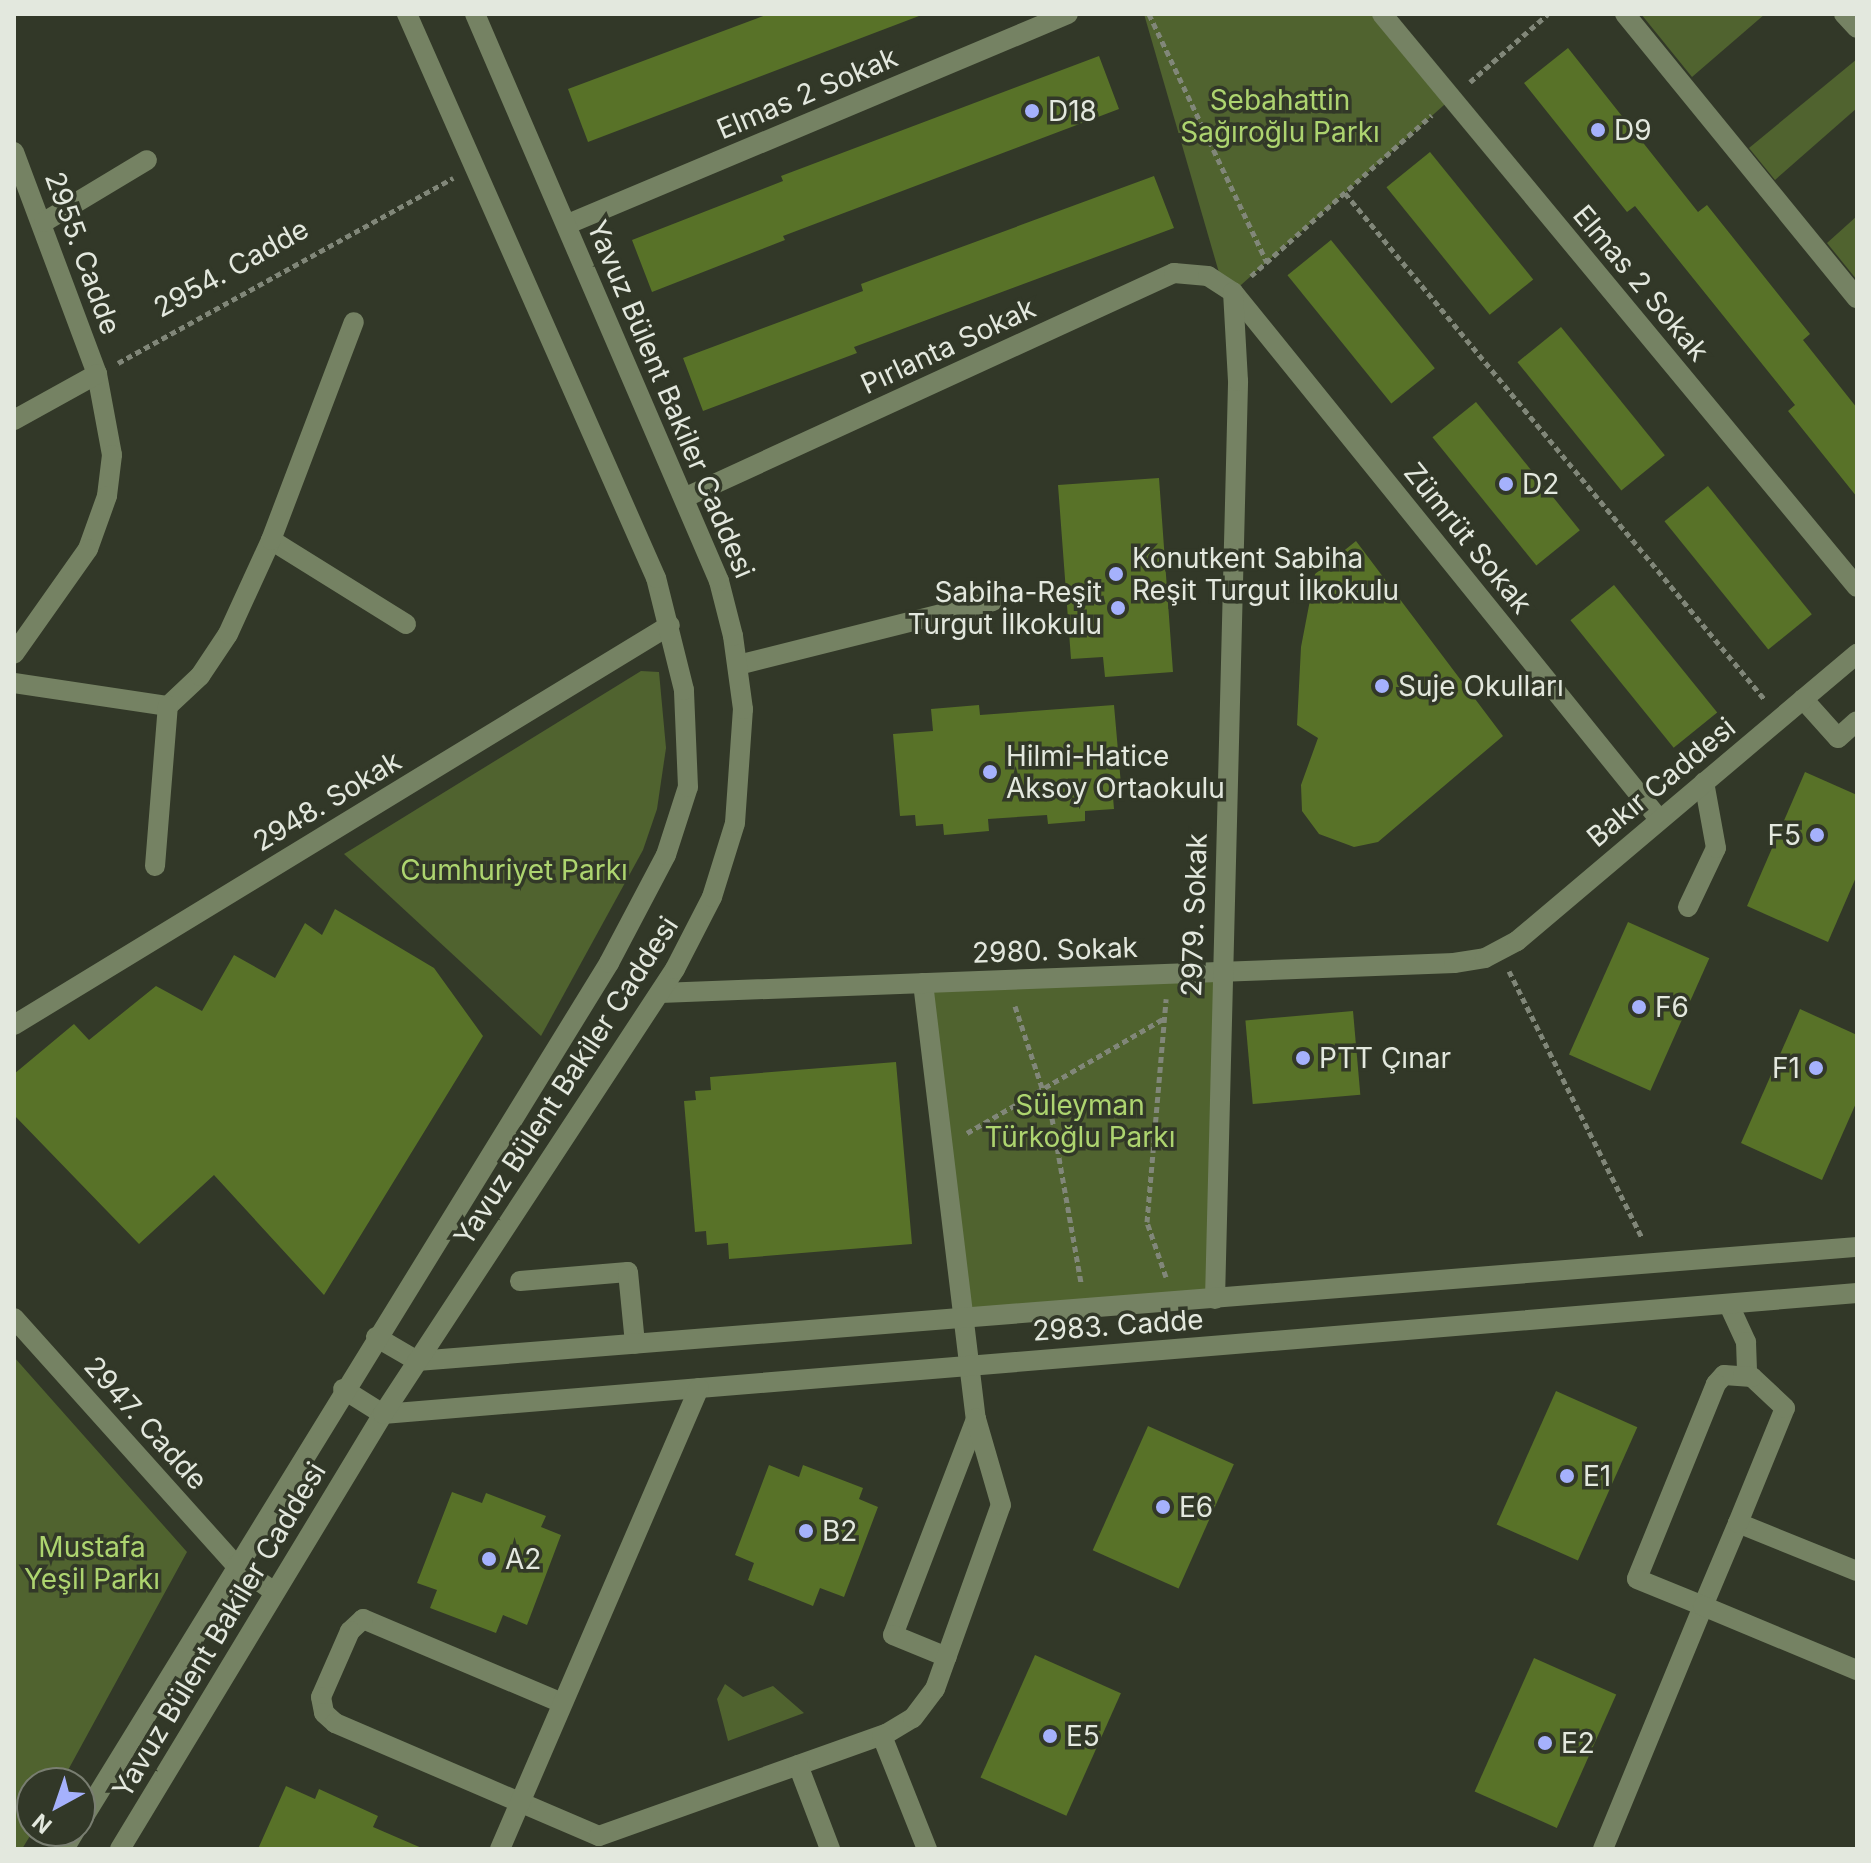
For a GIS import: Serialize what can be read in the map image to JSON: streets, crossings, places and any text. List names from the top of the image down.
{
  "streets": {
    "street": [
      "Elmas 2 Sokak",
      "2955. Cadde",
      "Pırlanta Sokak",
      "Yavuz Bülent Bakiler Caddesi",
      "Zümrüt Sokak",
      "Bakır Caddesi",
      "2948. Sokak",
      "2979. Sokak",
      "2980. Sokak",
      "2983. Cadde",
      "2947. Cadde"
    ],
    "path": ["2954. Cadde"]
  },
  "crossings": [
    ["Elmas 2 Sokak", "Yavuz Bülent Bakiler Caddesi"],
    ["2955. Cadde", "2954. Cadde"],
    ["2954. Cadde", "Yavuz Bülent Bakiler Caddesi"],
    ["Pırlanta Sokak", "Yavuz Bülent Bakiler Caddesi"],
    ["Pırlanta Sokak", "Zümrüt Sokak"],
    ["Pırlanta Sokak", "2979. Sokak"],
    ["Yavuz Bülent Bakiler Caddesi", "2948. Sokak"],
    ["Yavuz Bülent Bakiler Caddesi", "2980. Sokak"],
    ["Yavuz Bülent Bakiler Caddesi", "2983. Cadde"],
    ["Yavuz Bülent Bakiler Caddesi", "2947. Cadde"],
    ["Zümrüt Sokak", "Bakır Caddesi"],
    ["Zümrüt Sokak", "2979. Sokak"],
    ["Bakır Caddesi", "2980. Sokak"],
    ["2979. Sokak", "2980. Sokak"],
    ["2979. Sokak", "2983. Cadde"]
  ],
  "parks": [
    "Sebahattin Sağıroğlu Parkı",
    "Cumhuriyet Parkı",
    "Süleyman Türkoğlu Parkı",
    "Mustafa Yeşil Parkı"
  ],
  "places": [
    "D18",
    "D9",
    "D2",
    "Konutkent Sabiha Reşit Turgut İlkokulu",
    "Sabiha-Reşit Turgut İlkokulu",
    "Suje Okulları",
    "Hilmi-Hatice Aksoy Ortaokulu",
    "F5",
    "F6",
    "PTT Çınar",
    "F1",
    "E1",
    "E6",
    "B2",
    "A2",
    "E5",
    "E2"
  ],
  "north": "bottom left"
}
